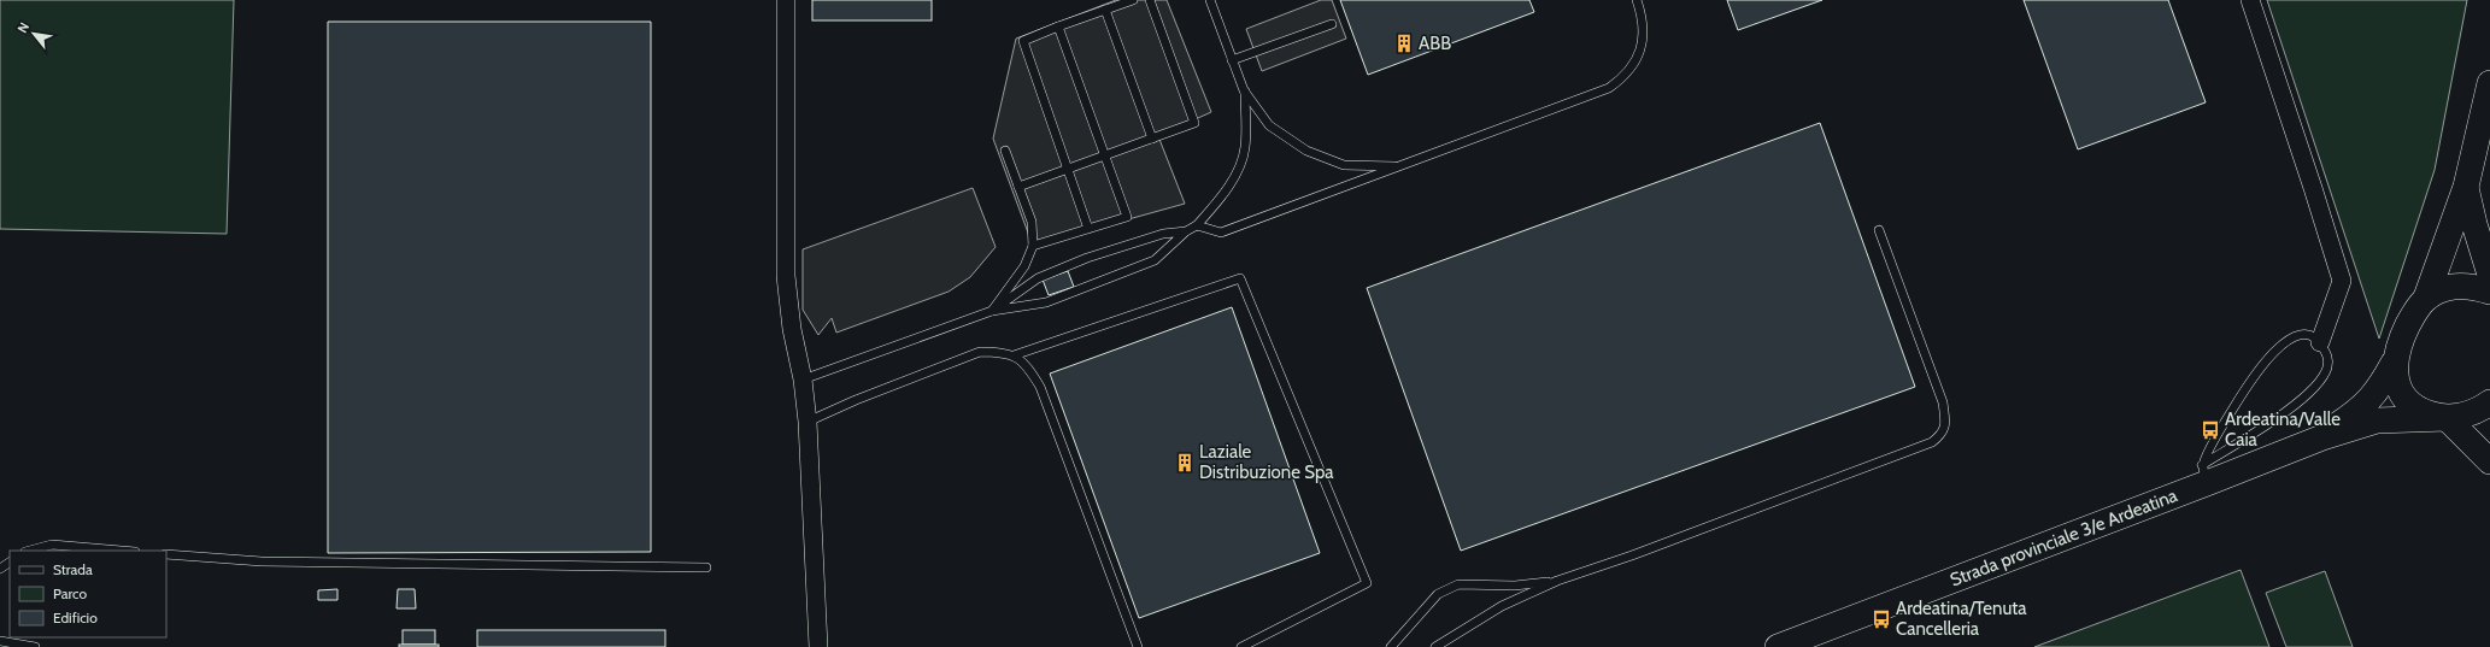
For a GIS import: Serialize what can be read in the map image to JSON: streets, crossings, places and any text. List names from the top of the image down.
{
  "streets": {
    "main road": ["Strada provinciale 3/e Ardeatina"]
  },
  "places": {
    "building": ["ABB", "Laziale Distribuzione Spa"],
    "bus stop": ["Ardeatina/Valle Caia", "Ardeatina/Tenuta Cancelleria"]
  },
  "legend": ["Strada", "Parco", "Edificio"],
  "north": "top left"
}
